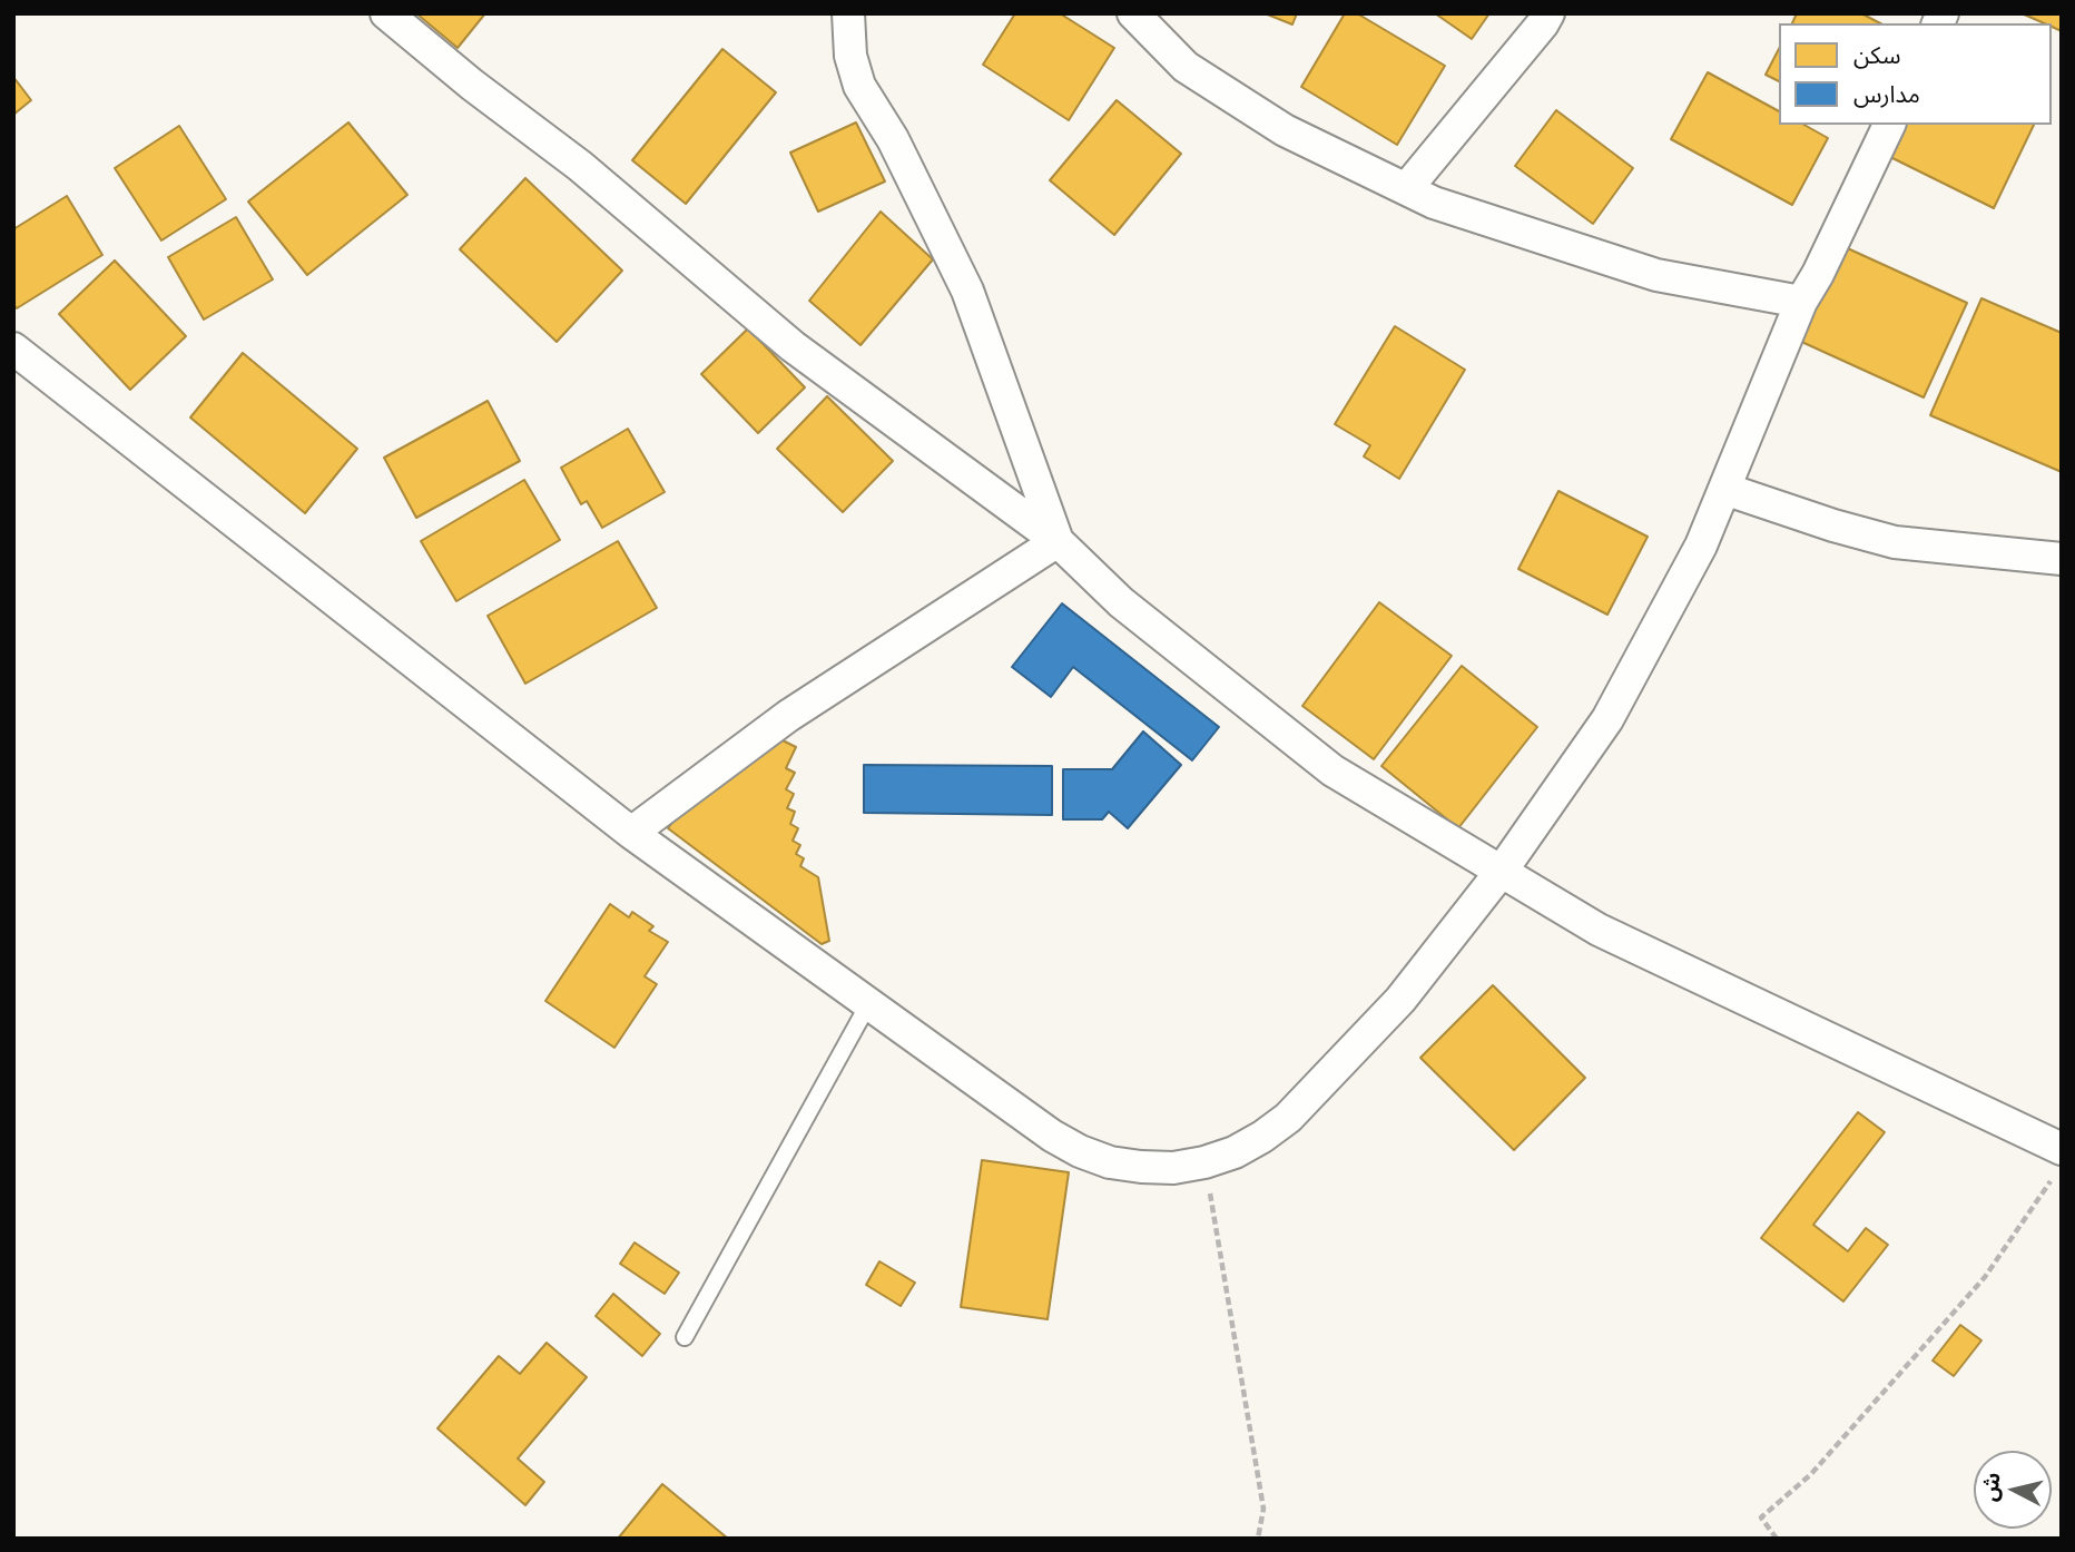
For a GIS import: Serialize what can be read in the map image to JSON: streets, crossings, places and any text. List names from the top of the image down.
{
  "legend": ["سكن", "مدارس"],
  "north": "left"
}
